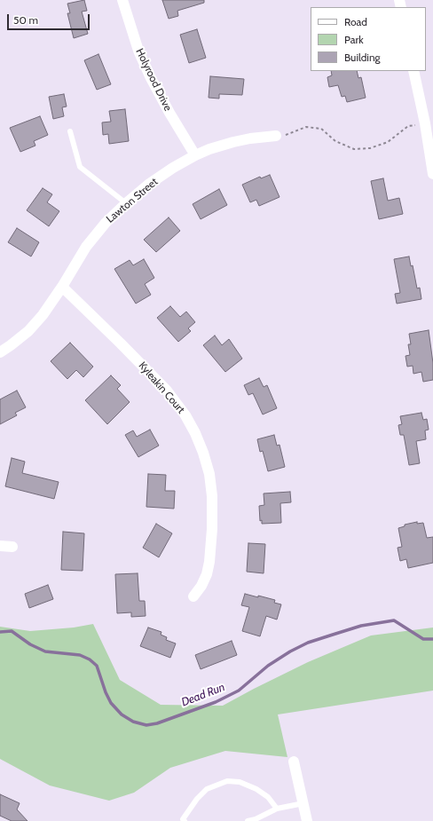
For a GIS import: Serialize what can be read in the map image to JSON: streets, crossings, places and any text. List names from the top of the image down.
{
  "streets": {
    "street": ["Holyrood Drive", "Lawton Street", "Kyleakin Court"]
  },
  "crossings": [
    ["Holyrood Drive", "Lawton Street"],
    ["Lawton Street", "Kyleakin Court"]
  ],
  "water": ["Dead Run"],
  "legend": ["Road", "Park", "Building"],
  "scale_bar": "50 m"
}
